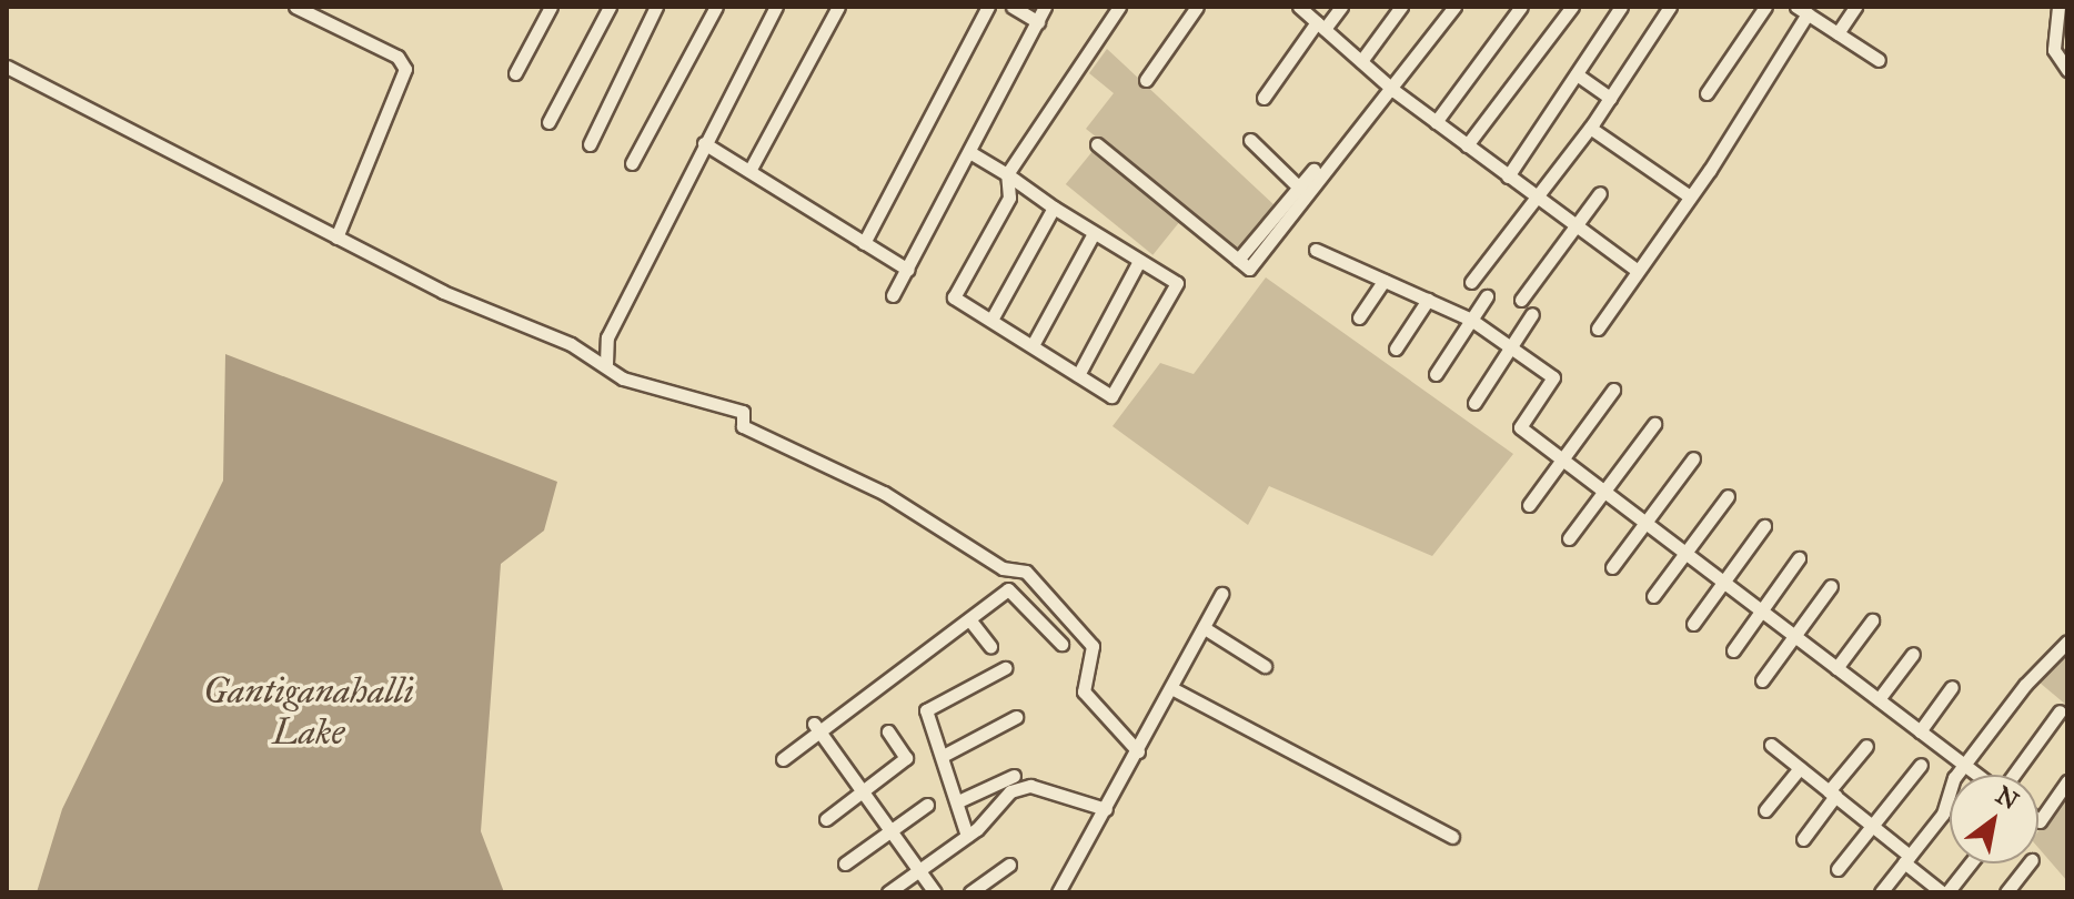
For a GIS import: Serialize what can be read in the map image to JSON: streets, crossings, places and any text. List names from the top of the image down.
{
  "water": ["Gantiganahalli Lake"],
  "north": "top right"
}
